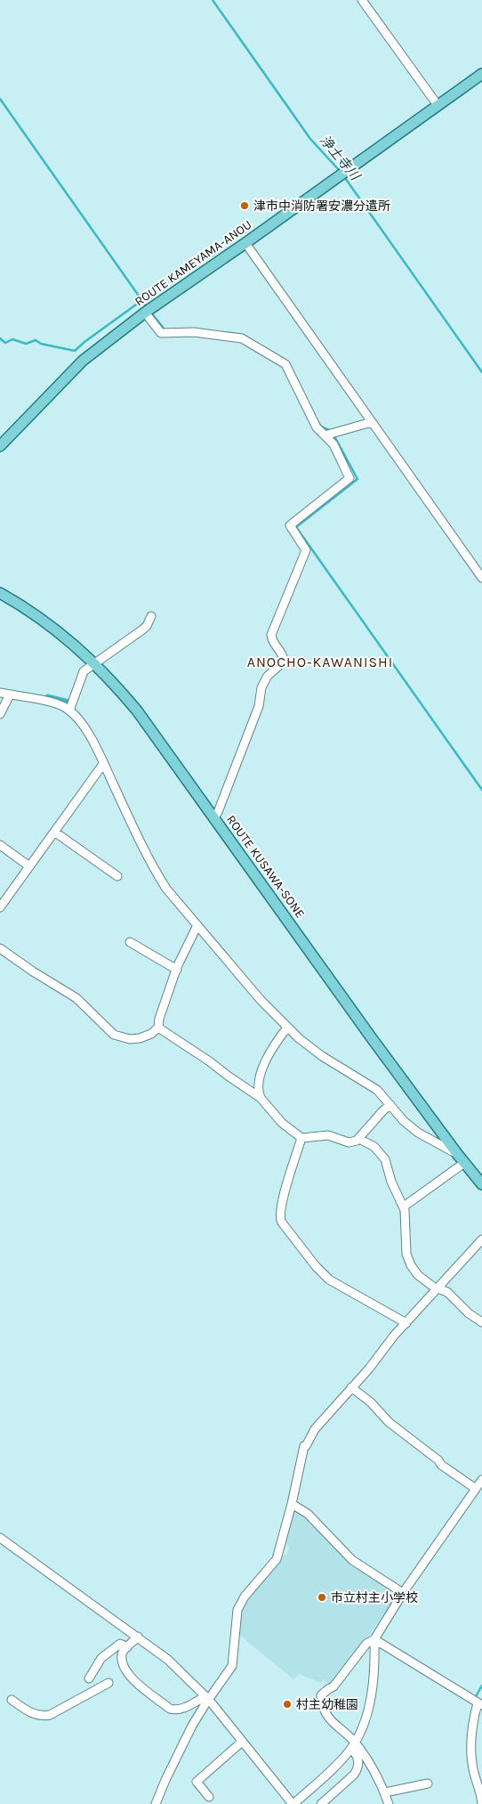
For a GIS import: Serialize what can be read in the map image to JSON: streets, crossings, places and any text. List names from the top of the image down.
{
  "streets": {
    "main road": ["ROUTE KAMEYAMA-ANOU", "ROUTE KUSAWA-SONE"]
  },
  "districts": ["ANOCHO-KAWANISHI"],
  "water": ["浄土寺川"],
  "places": ["津市中消防署安濃分遣所", "市立村主小学校", "村主幼稚園"]
}
